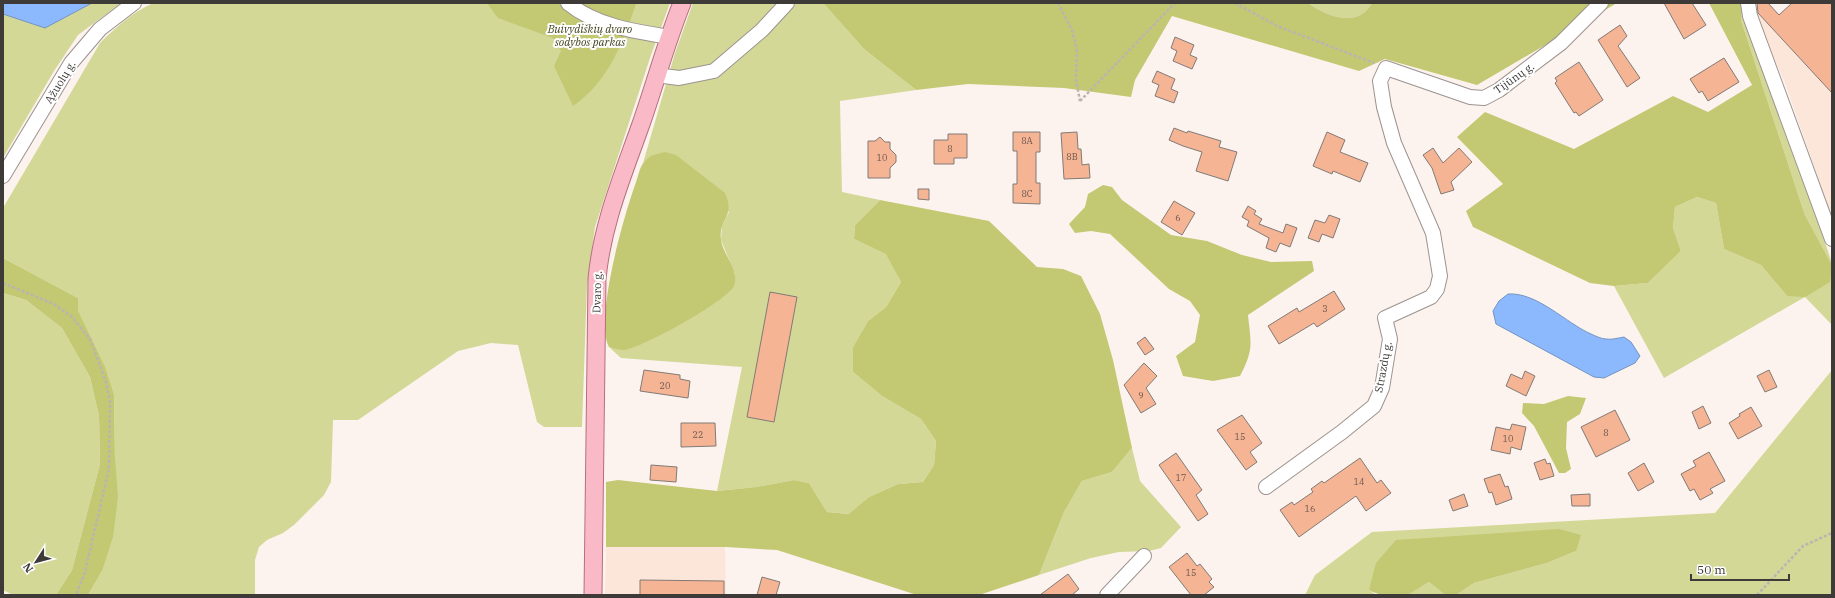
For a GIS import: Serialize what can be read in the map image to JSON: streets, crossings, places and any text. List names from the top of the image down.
{
  "streets": {
    "main road": ["Dvaro g."],
    "street": ["Tijūnų g.", "Ąžuolų g.", "Strazdų g."]
  },
  "crossings": [
    ["Tijūnų g.", "Strazdų g."]
  ],
  "parks": ["Buivydiškių dvaro sodybos parkas"],
  "house_numbers": [
    "8A",
    "8",
    "8B",
    "10",
    "8C",
    "6",
    "3",
    "20",
    "9",
    "8",
    "22",
    "15",
    "10",
    "17",
    "14",
    "16",
    "15"
  ],
  "scale_bar": "50 m",
  "north": "bottom left"
}
